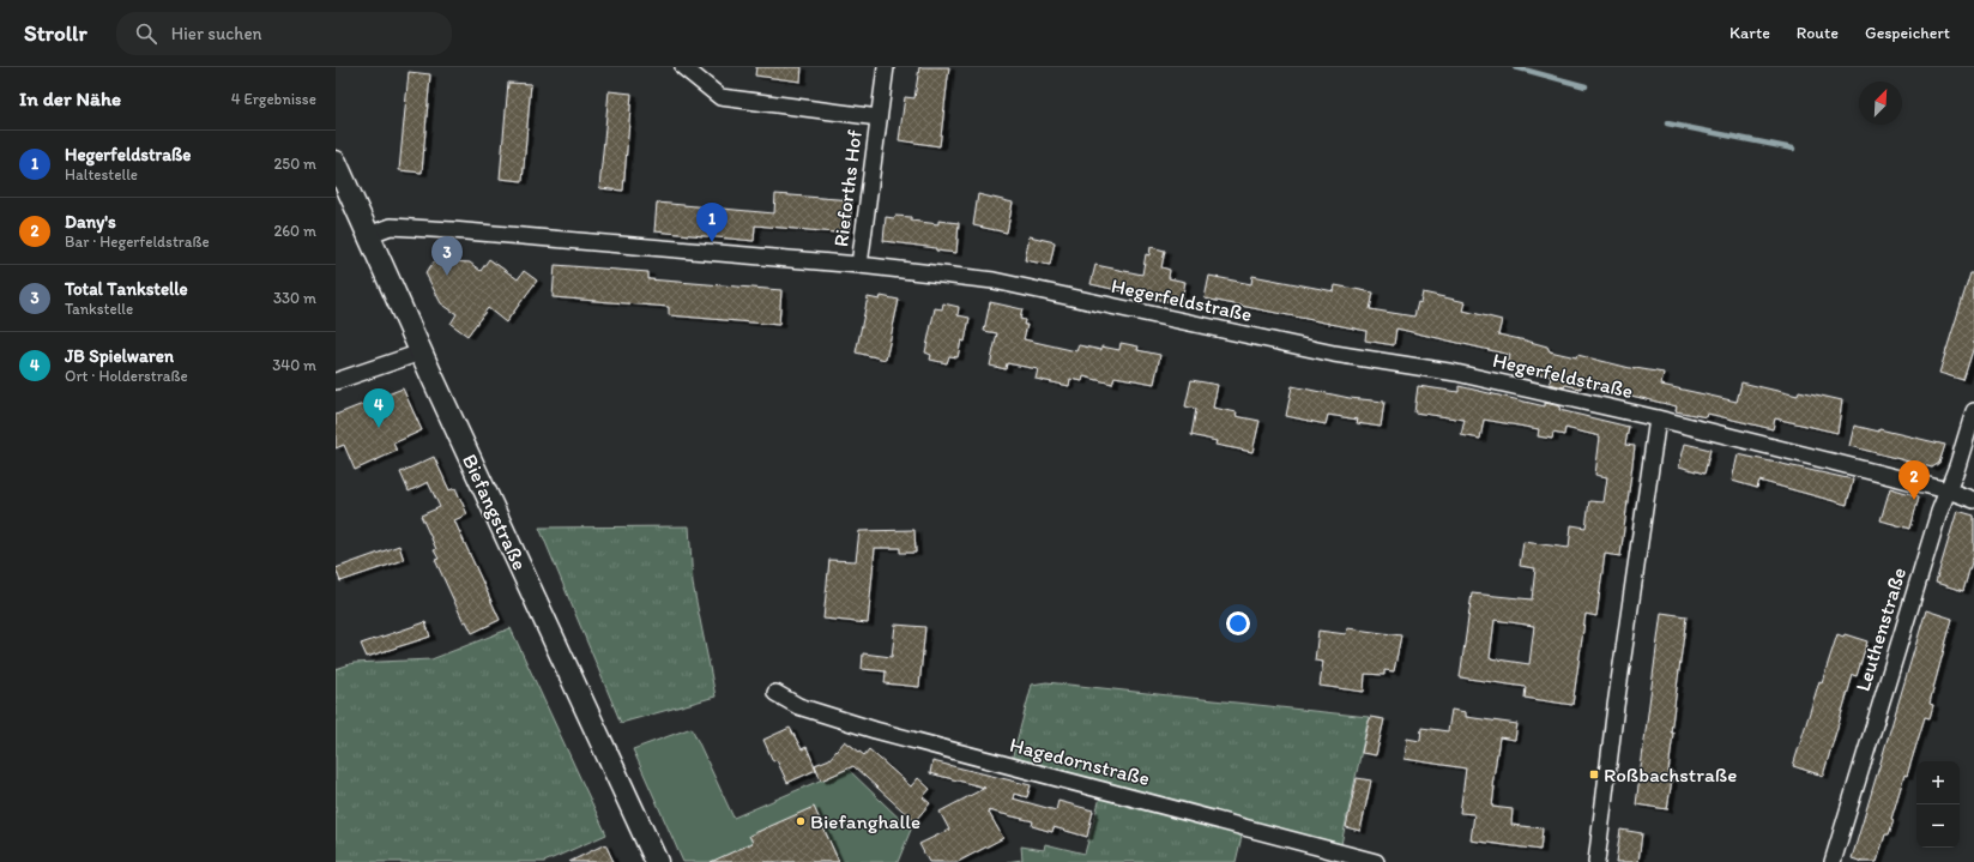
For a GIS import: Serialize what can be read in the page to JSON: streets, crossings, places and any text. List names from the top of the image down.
{
  "streets": {
    "main road": ["Biefangstraße"],
    "street": [
      "Rieforths Hof",
      "Hegerfeldstraße",
      "Leuthenstraße",
      "Hagedornstraße"
    ]
  },
  "crossings": [
    ["Rieforths Hof", "Hegerfeldstraße"],
    ["Hegerfeldstraße", "Biefangstraße"],
    ["Hegerfeldstraße", "Leuthenstraße"]
  ],
  "places": {
    "transit": ["Roßbachstraße"],
    "other": ["Biefanghalle"]
  },
  "north": "top right",
  "page": {
    "header": "Strollr",
    "search": "Hier suchen",
    "nav": ["Karte", "Route", "Gespeichert"],
    "heading": ["In der Nähe", "4 Ergebnisse"],
    "list": [
      {
        "mark": "1",
        "name": "Hegerfeldstraße",
        "note": "Haltestelle",
        "value": "250 m"
      },
      {
        "mark": "2",
        "name": "Dany's",
        "note": "Bar · Hegerfeldstraße",
        "value": "260 m"
      },
      {
        "mark": "3",
        "name": "Total Tankstelle",
        "note": "Tankstelle",
        "value": "330 m"
      },
      {
        "mark": "4",
        "name": "JB Spielwaren",
        "note": "Ort · Holderstraße",
        "value": "340 m"
      }
    ],
    "pins": [
      "1",
      "3",
      "4",
      "2"
    ],
    "map_buttons": ["+", "−"]
  }
}
